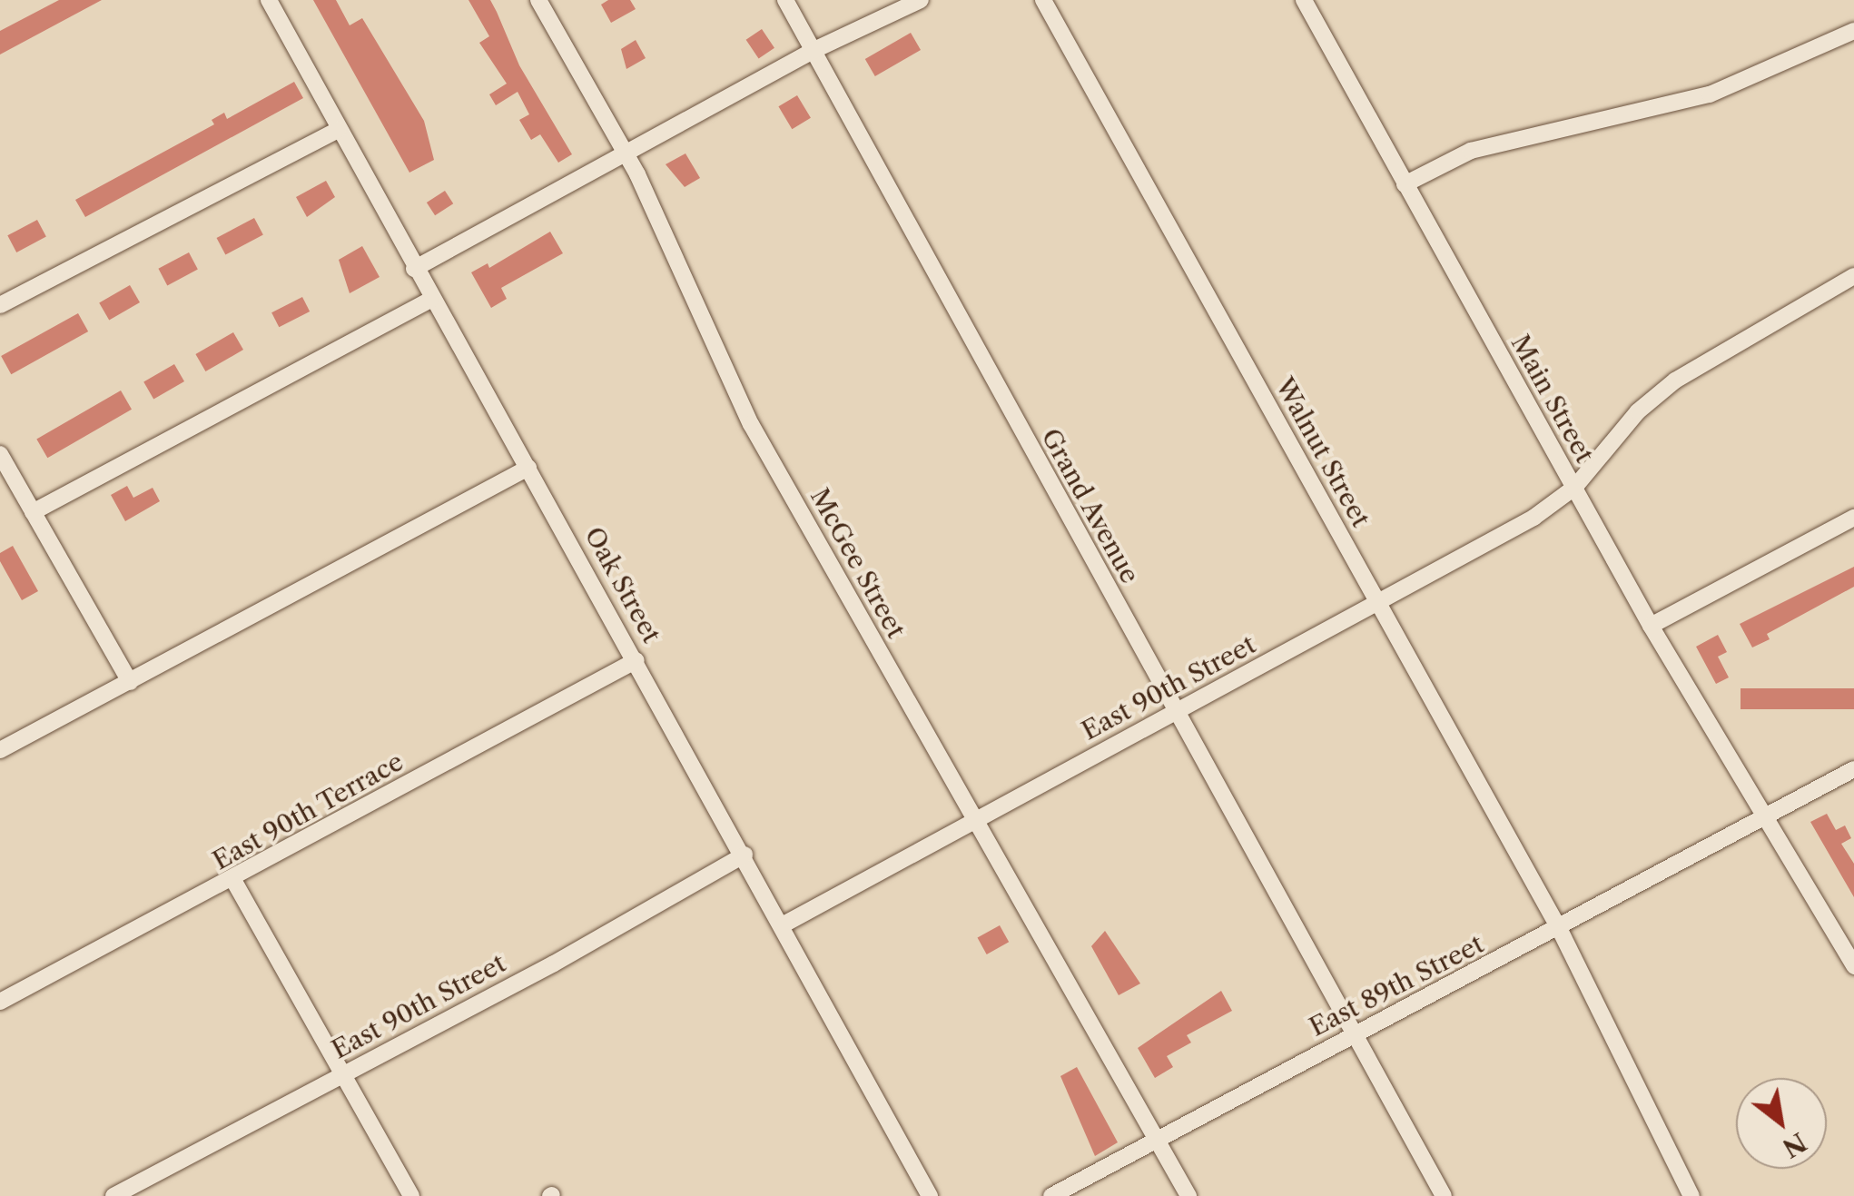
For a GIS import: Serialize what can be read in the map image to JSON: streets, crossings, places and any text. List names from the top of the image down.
{
  "streets": {
    "street": [
      "Main Street",
      "Walnut Street",
      "Grand Avenue",
      "McGee Street",
      "Oak Street",
      "East 90th Street",
      "East 90th Terrace",
      "East 89th Street"
    ]
  },
  "crossings": [
    ["Main Street", "East 90th Street"],
    ["Main Street", "East 89th Street"],
    ["Walnut Street", "East 90th Street"],
    ["Walnut Street", "East 89th Street"],
    ["Grand Avenue", "East 90th Street"],
    ["Grand Avenue", "East 89th Street"],
    ["McGee Street", "East 90th Street"],
    ["McGee Street", "East 89th Street"],
    ["Oak Street", "East 90th Street"],
    ["Oak Street", "East 90th Terrace"]
  ],
  "north": "bottom right"
}
